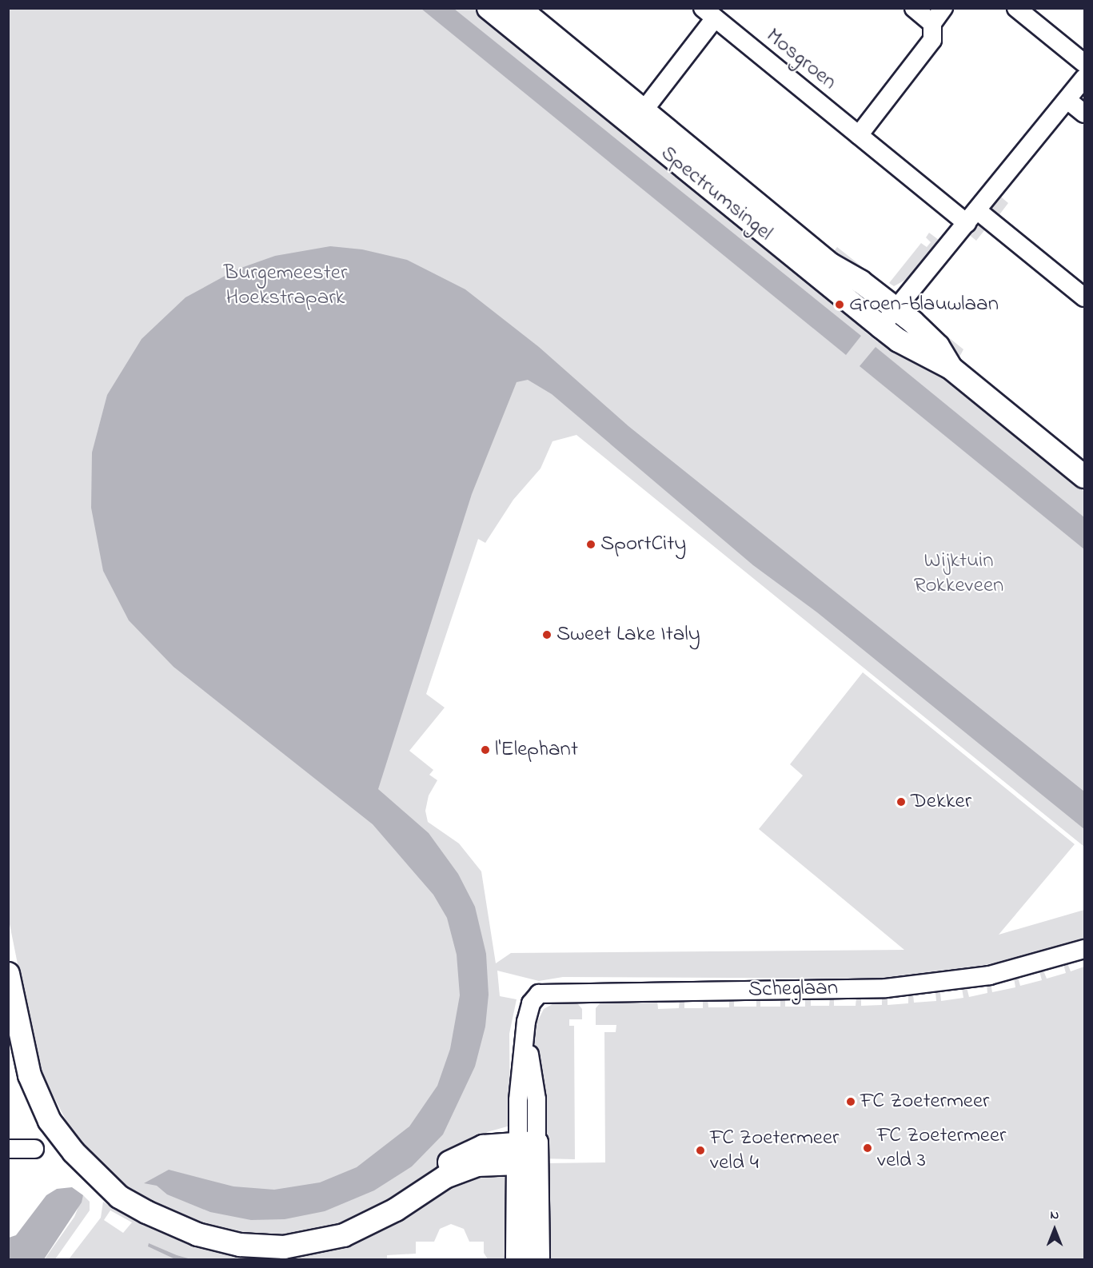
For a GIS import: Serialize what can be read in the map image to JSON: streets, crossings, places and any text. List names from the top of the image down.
{
  "streets": {
    "street": ["Mosgroen", "Spectrumsingel", "Scheglaan"]
  },
  "crossings": [
    ["Mosgroen", "Spectrumsingel"]
  ],
  "parks": ["Burgemeester Hoekstrapark", "Wijktuin Rokkeveen"],
  "places": [
    "Groen-blauwlaan",
    "SportCity",
    "Sweet Lake Italy",
    "l'Elephant",
    "Dekker",
    "FC Zoetermeer",
    "FC Zoetermeer veld 3",
    "FC Zoetermeer veld 4"
  ],
  "north": "top"
}
